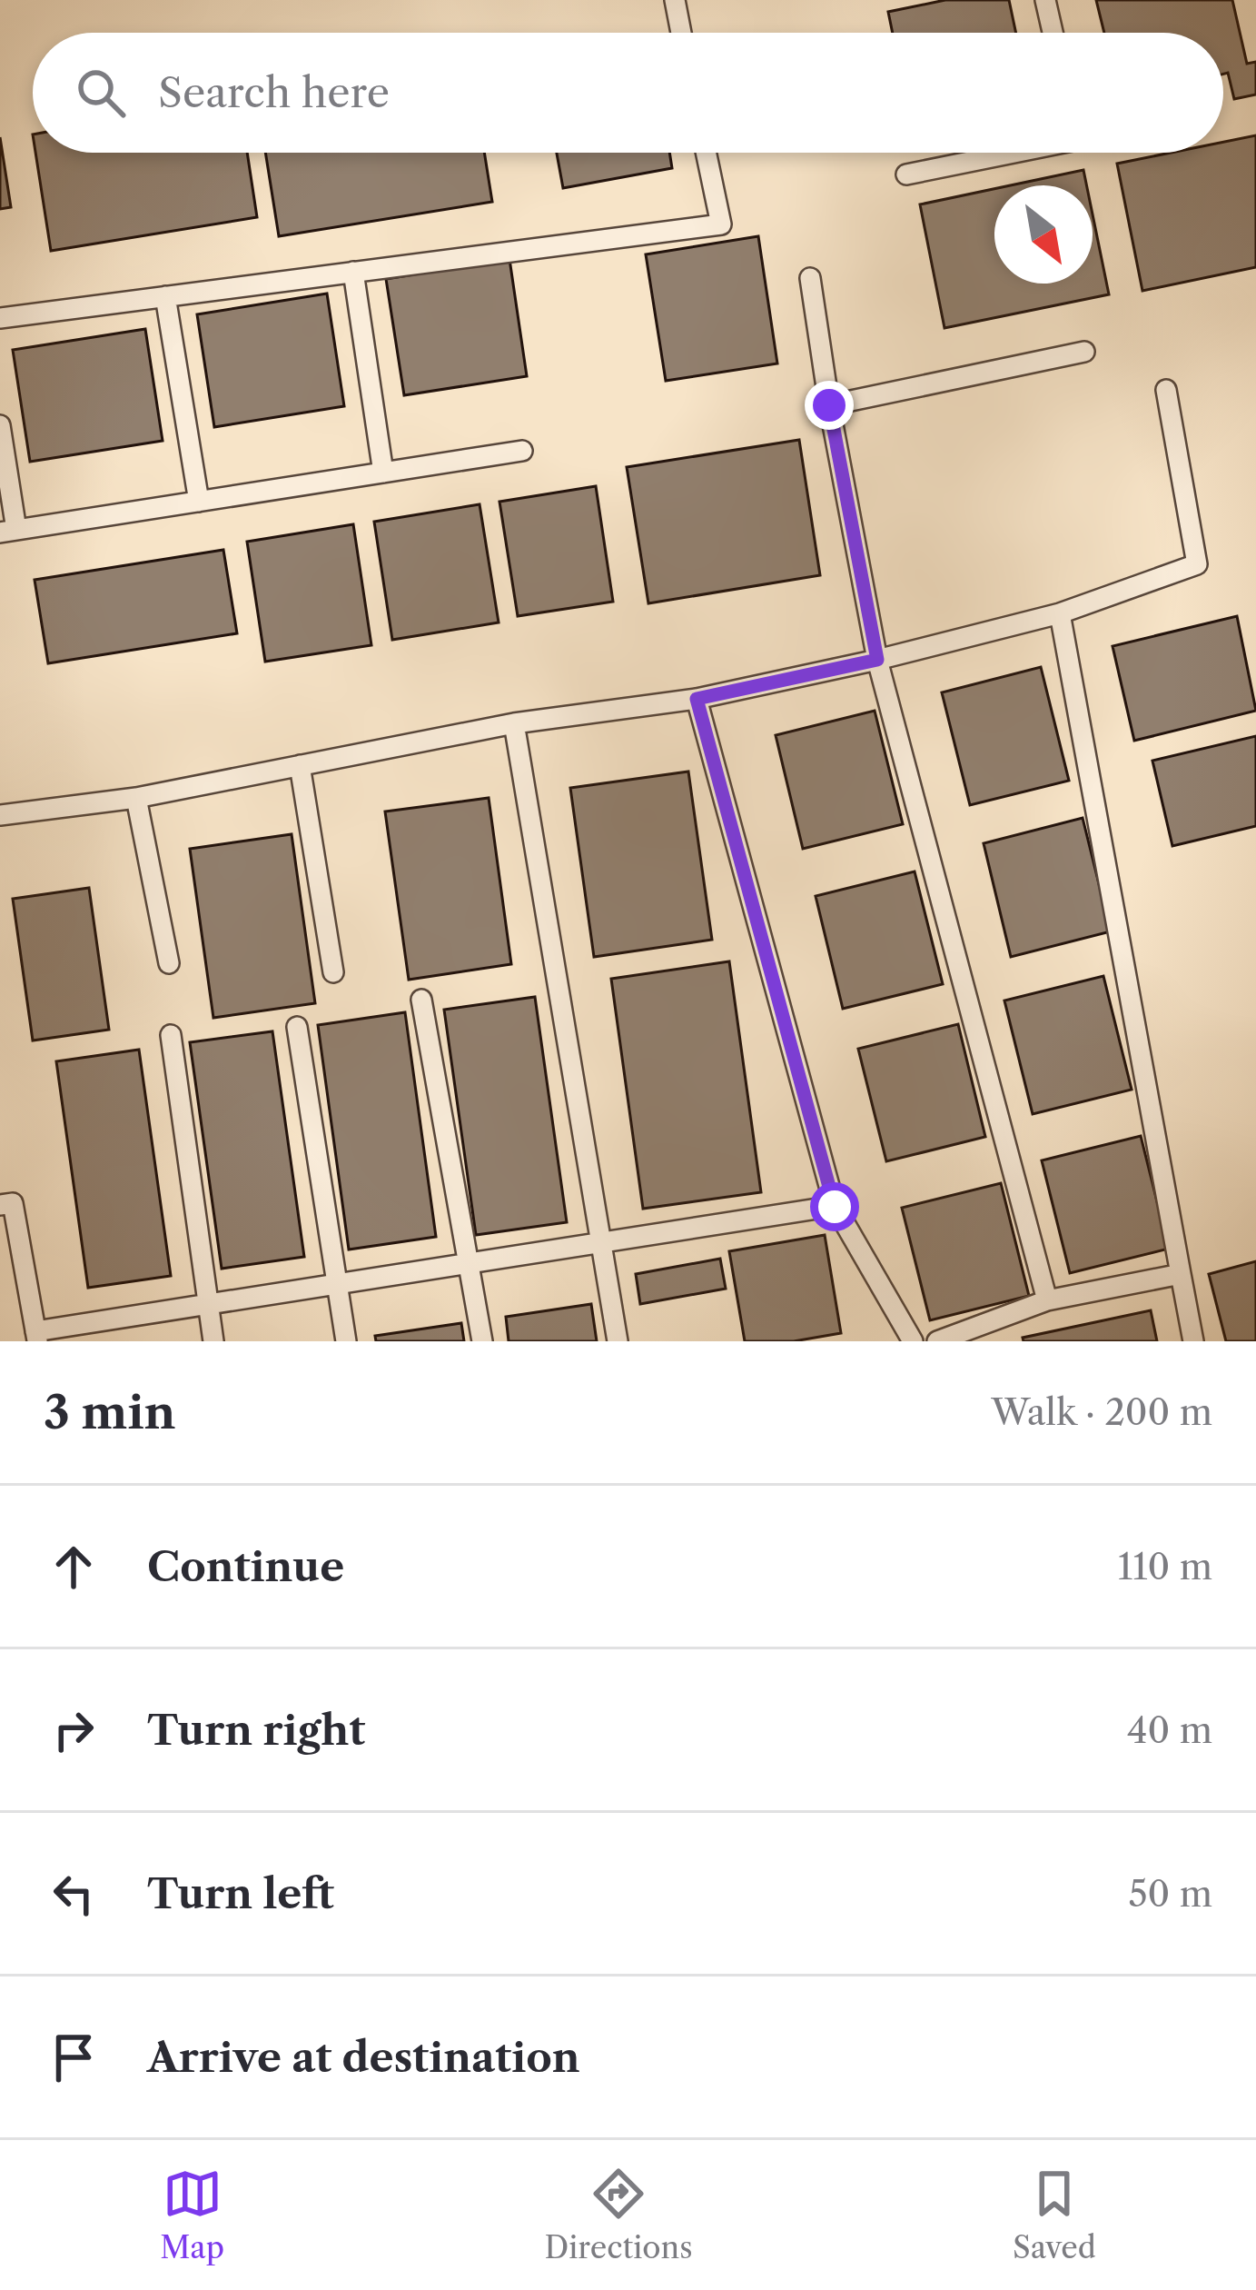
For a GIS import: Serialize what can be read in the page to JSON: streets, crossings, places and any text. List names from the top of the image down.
{
  "north": "bottom right",
  "page": {
    "search": "Search here",
    "heading": ["3 min", "Walk · 200 m"],
    "list": [
      ["Continue", "110 m"],
      ["Turn right", "40 m"],
      ["Turn left", "50 m"],
      "Arrive at destination"
    ],
    "nav": ["Map", "Directions", "Saved"]
  }
}
